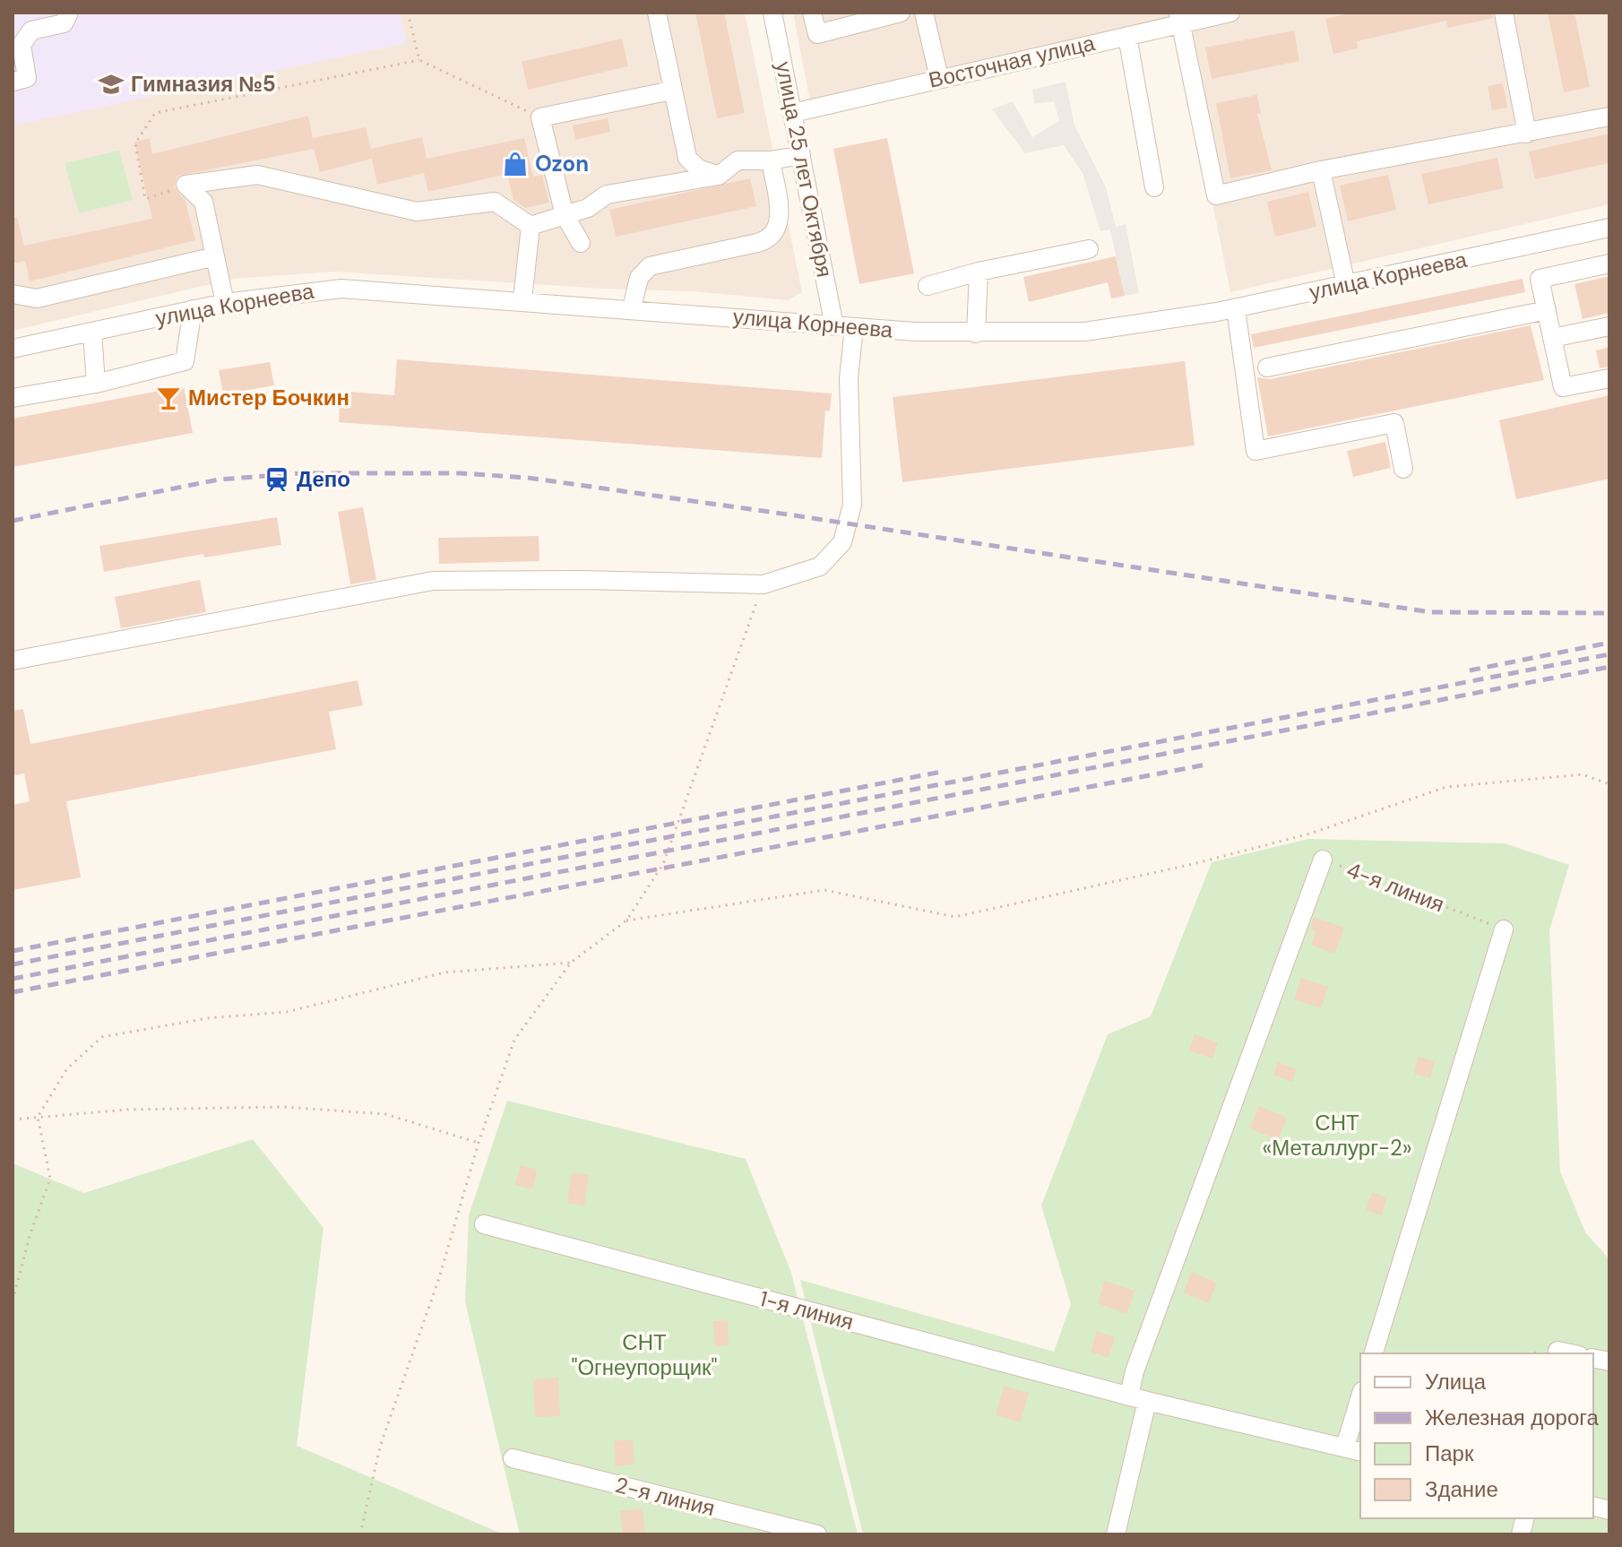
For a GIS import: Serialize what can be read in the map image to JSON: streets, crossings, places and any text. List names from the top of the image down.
{
  "streets": {
    "street": [
      "Восточная улица",
      "улица 25 лет Октября",
      "улица Корнеева",
      "4-я линия",
      "1-я линия",
      "2-я линия"
    ]
  },
  "crossings": [
    ["Восточная улица", "улица 25 лет Октября"],
    ["улица 25 лет Октября", "улица Корнеева"],
    ["4-я линия", "1-я линия"]
  ],
  "parks": ["СНТ «Металлург-2»", "СНТ \"Огнеупорщик\""],
  "places": {
    "school or university": ["Гимназия №5"],
    "shop": ["Ozon"],
    "bar": ["Мистер Бочкин"],
    "station": ["Депо"]
  },
  "legend": [
    "Улица",
    "Железная дорога",
    "Парк",
    "Здание"
  ]
}
